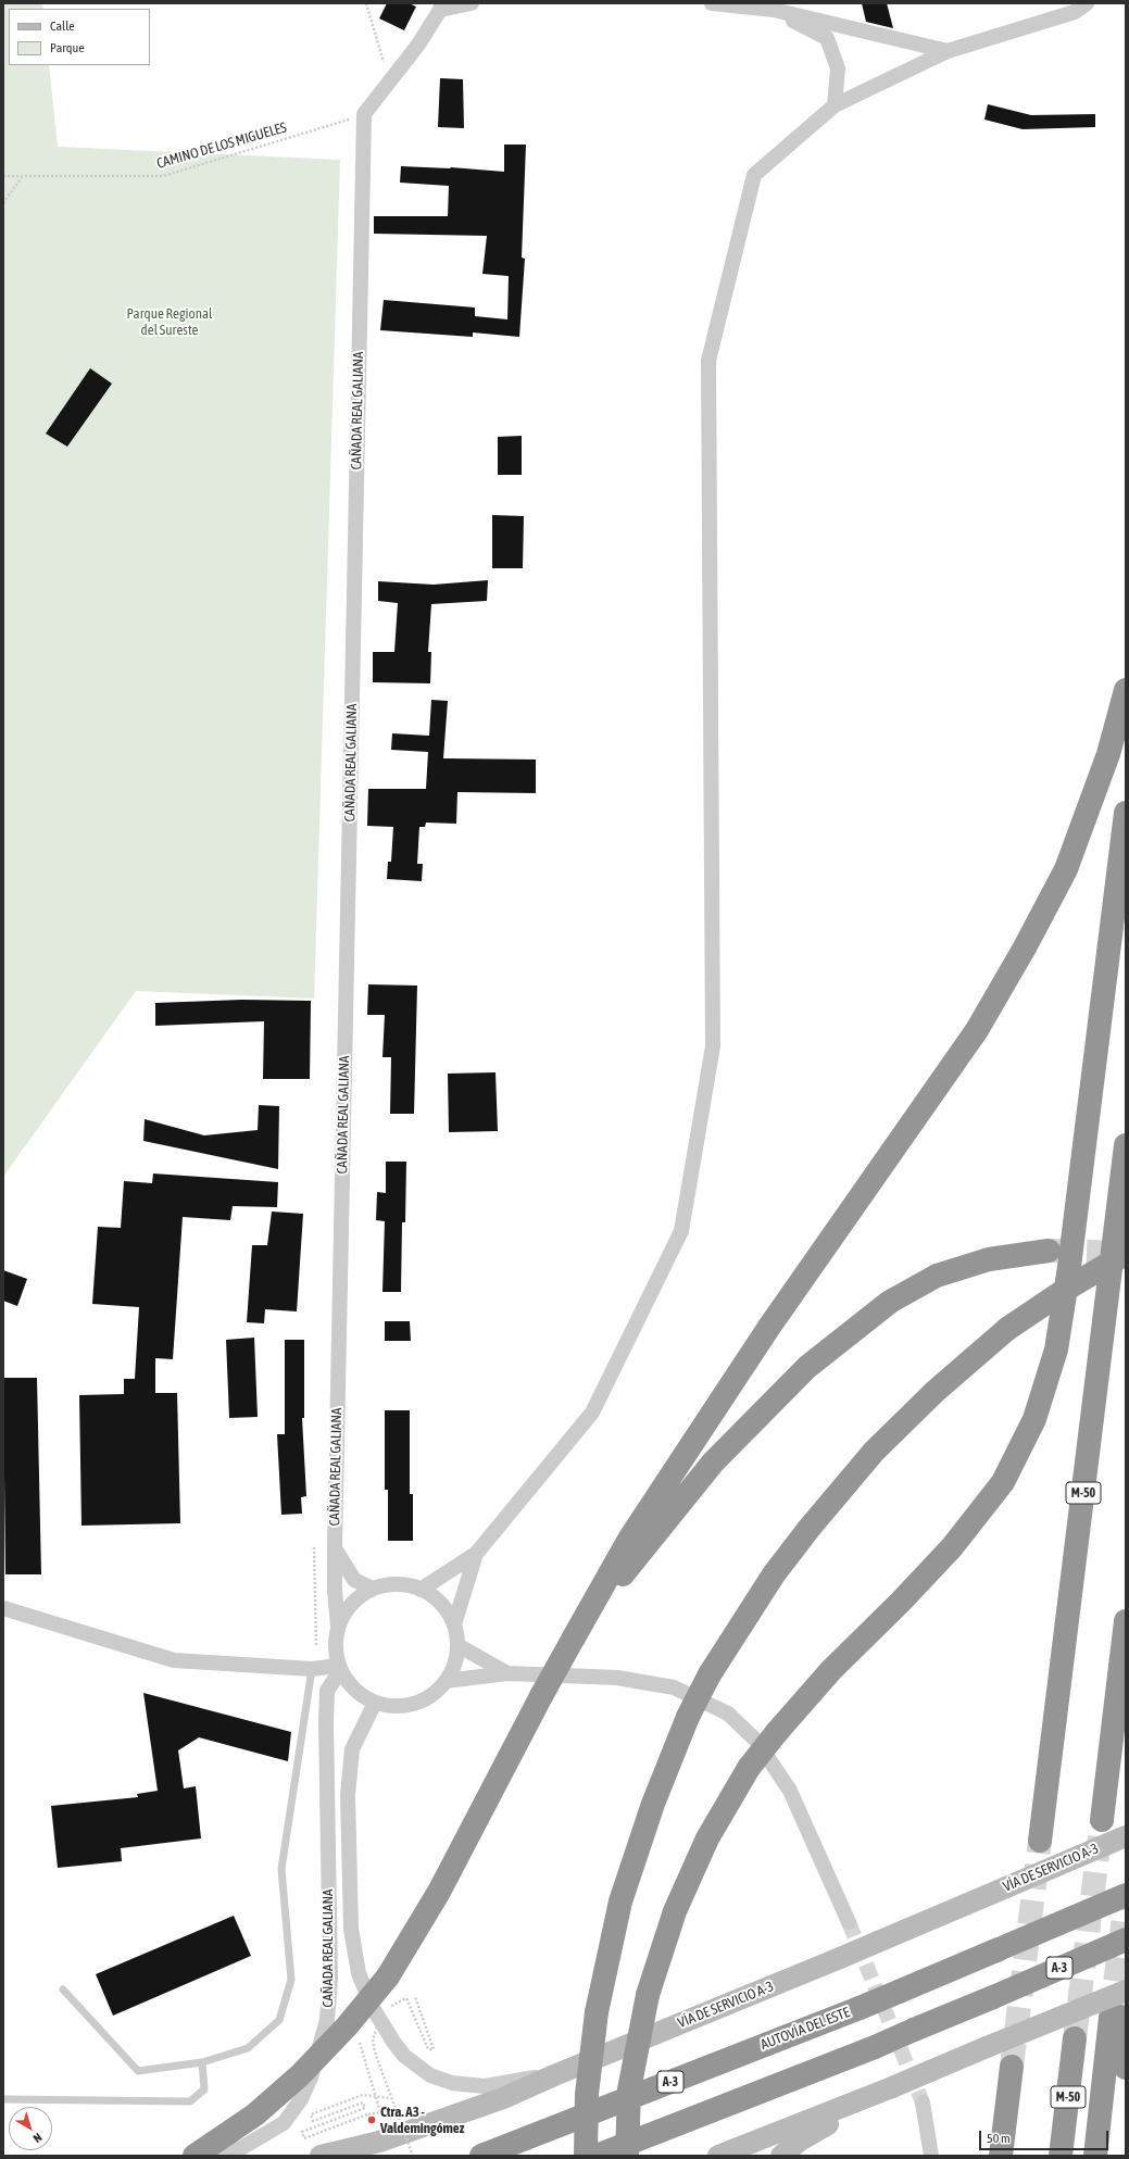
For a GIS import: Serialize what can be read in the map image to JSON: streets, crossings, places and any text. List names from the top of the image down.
{
  "streets": {
    "highway": ["M-50", "A-3", "AUTOVÍA DEL ESTE"],
    "main road": ["VÍA DE SERVICIO A-3"],
    "street": ["CAÑADA REAL GALIANA"],
    "path": ["CAMINO DE LOS MIGUELES"]
  },
  "crossings": [
    ["CAMINO DE LOS MIGUELES", "CAÑADA REAL GALIANA"],
    ["CAÑADA REAL GALIANA", "VÍA DE SERVICIO A-3"]
  ],
  "parks": ["Parque Regional del Sureste"],
  "places": ["Ctra. A3 - Valdemingómez"],
  "legend": ["Calle", "Parque"],
  "scale_bar": "50 m",
  "north": "bottom right"
}
